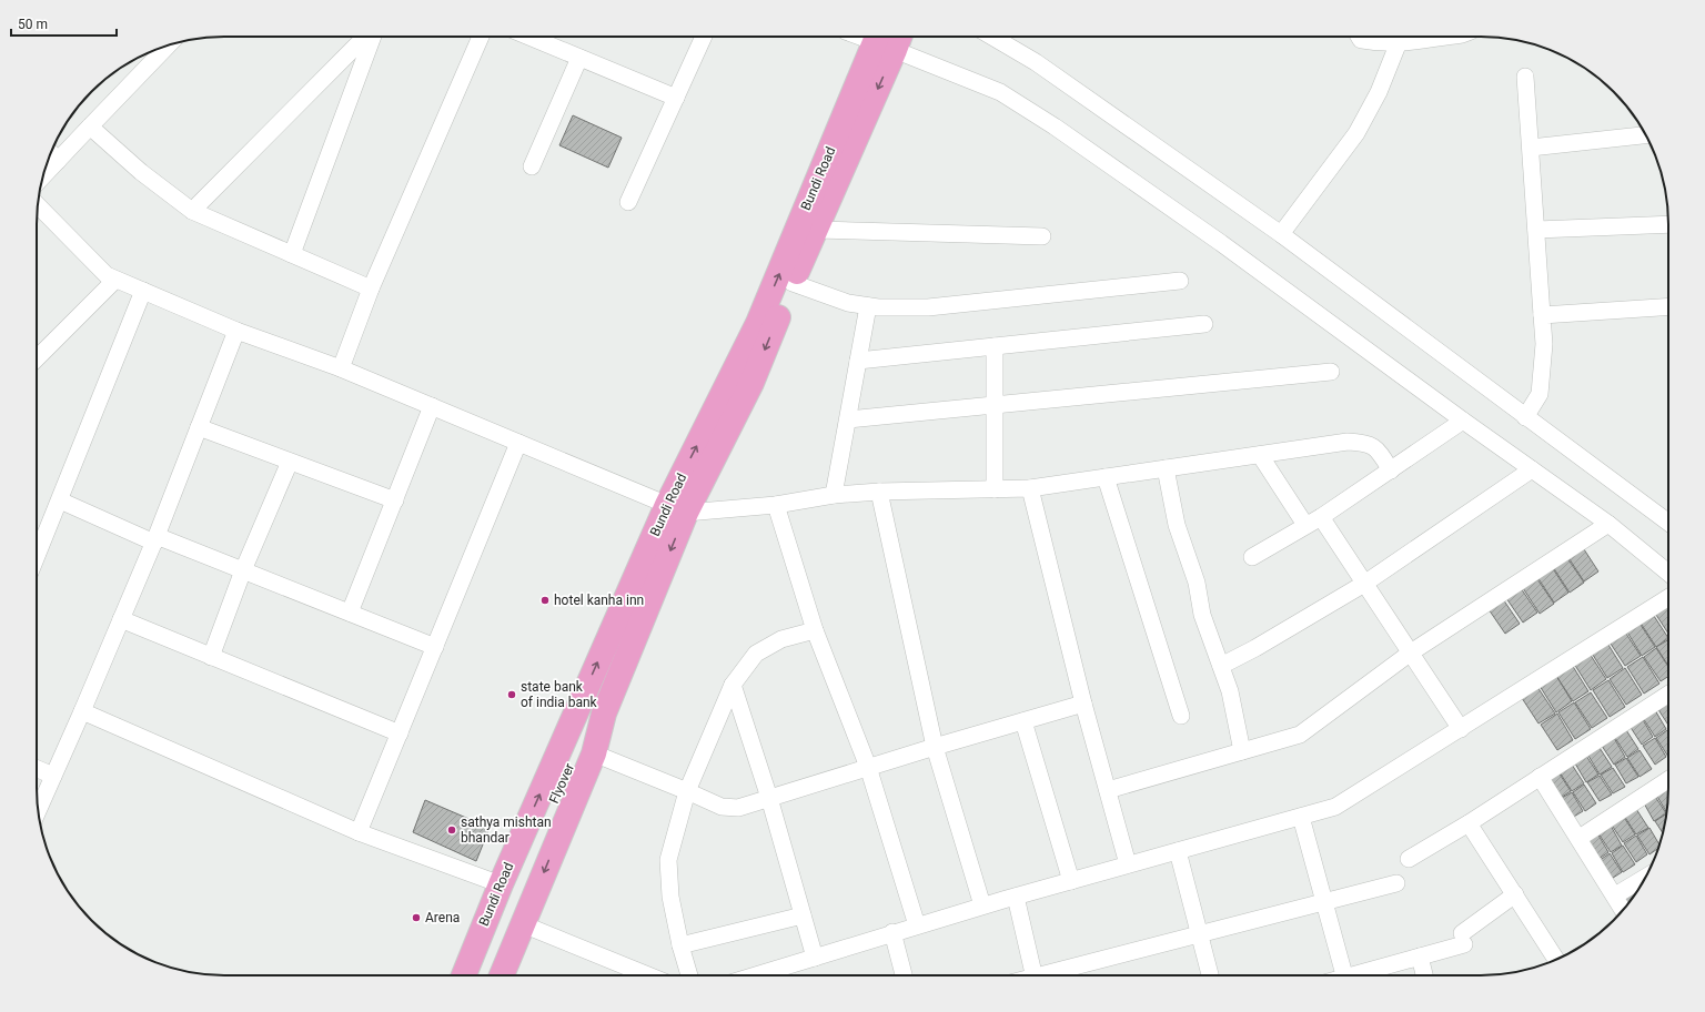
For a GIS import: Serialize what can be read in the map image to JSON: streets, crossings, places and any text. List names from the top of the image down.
{
  "streets": {
    "main road": ["Bundi Road", "Flyover"]
  },
  "crossings": [
    ["Bundi Road", "Flyover"]
  ],
  "places": [
    "hotel kanha inn",
    "state bank of india bank",
    "sathya mishtan bhandar",
    "Arena"
  ],
  "scale_bar": "50 m"
}
